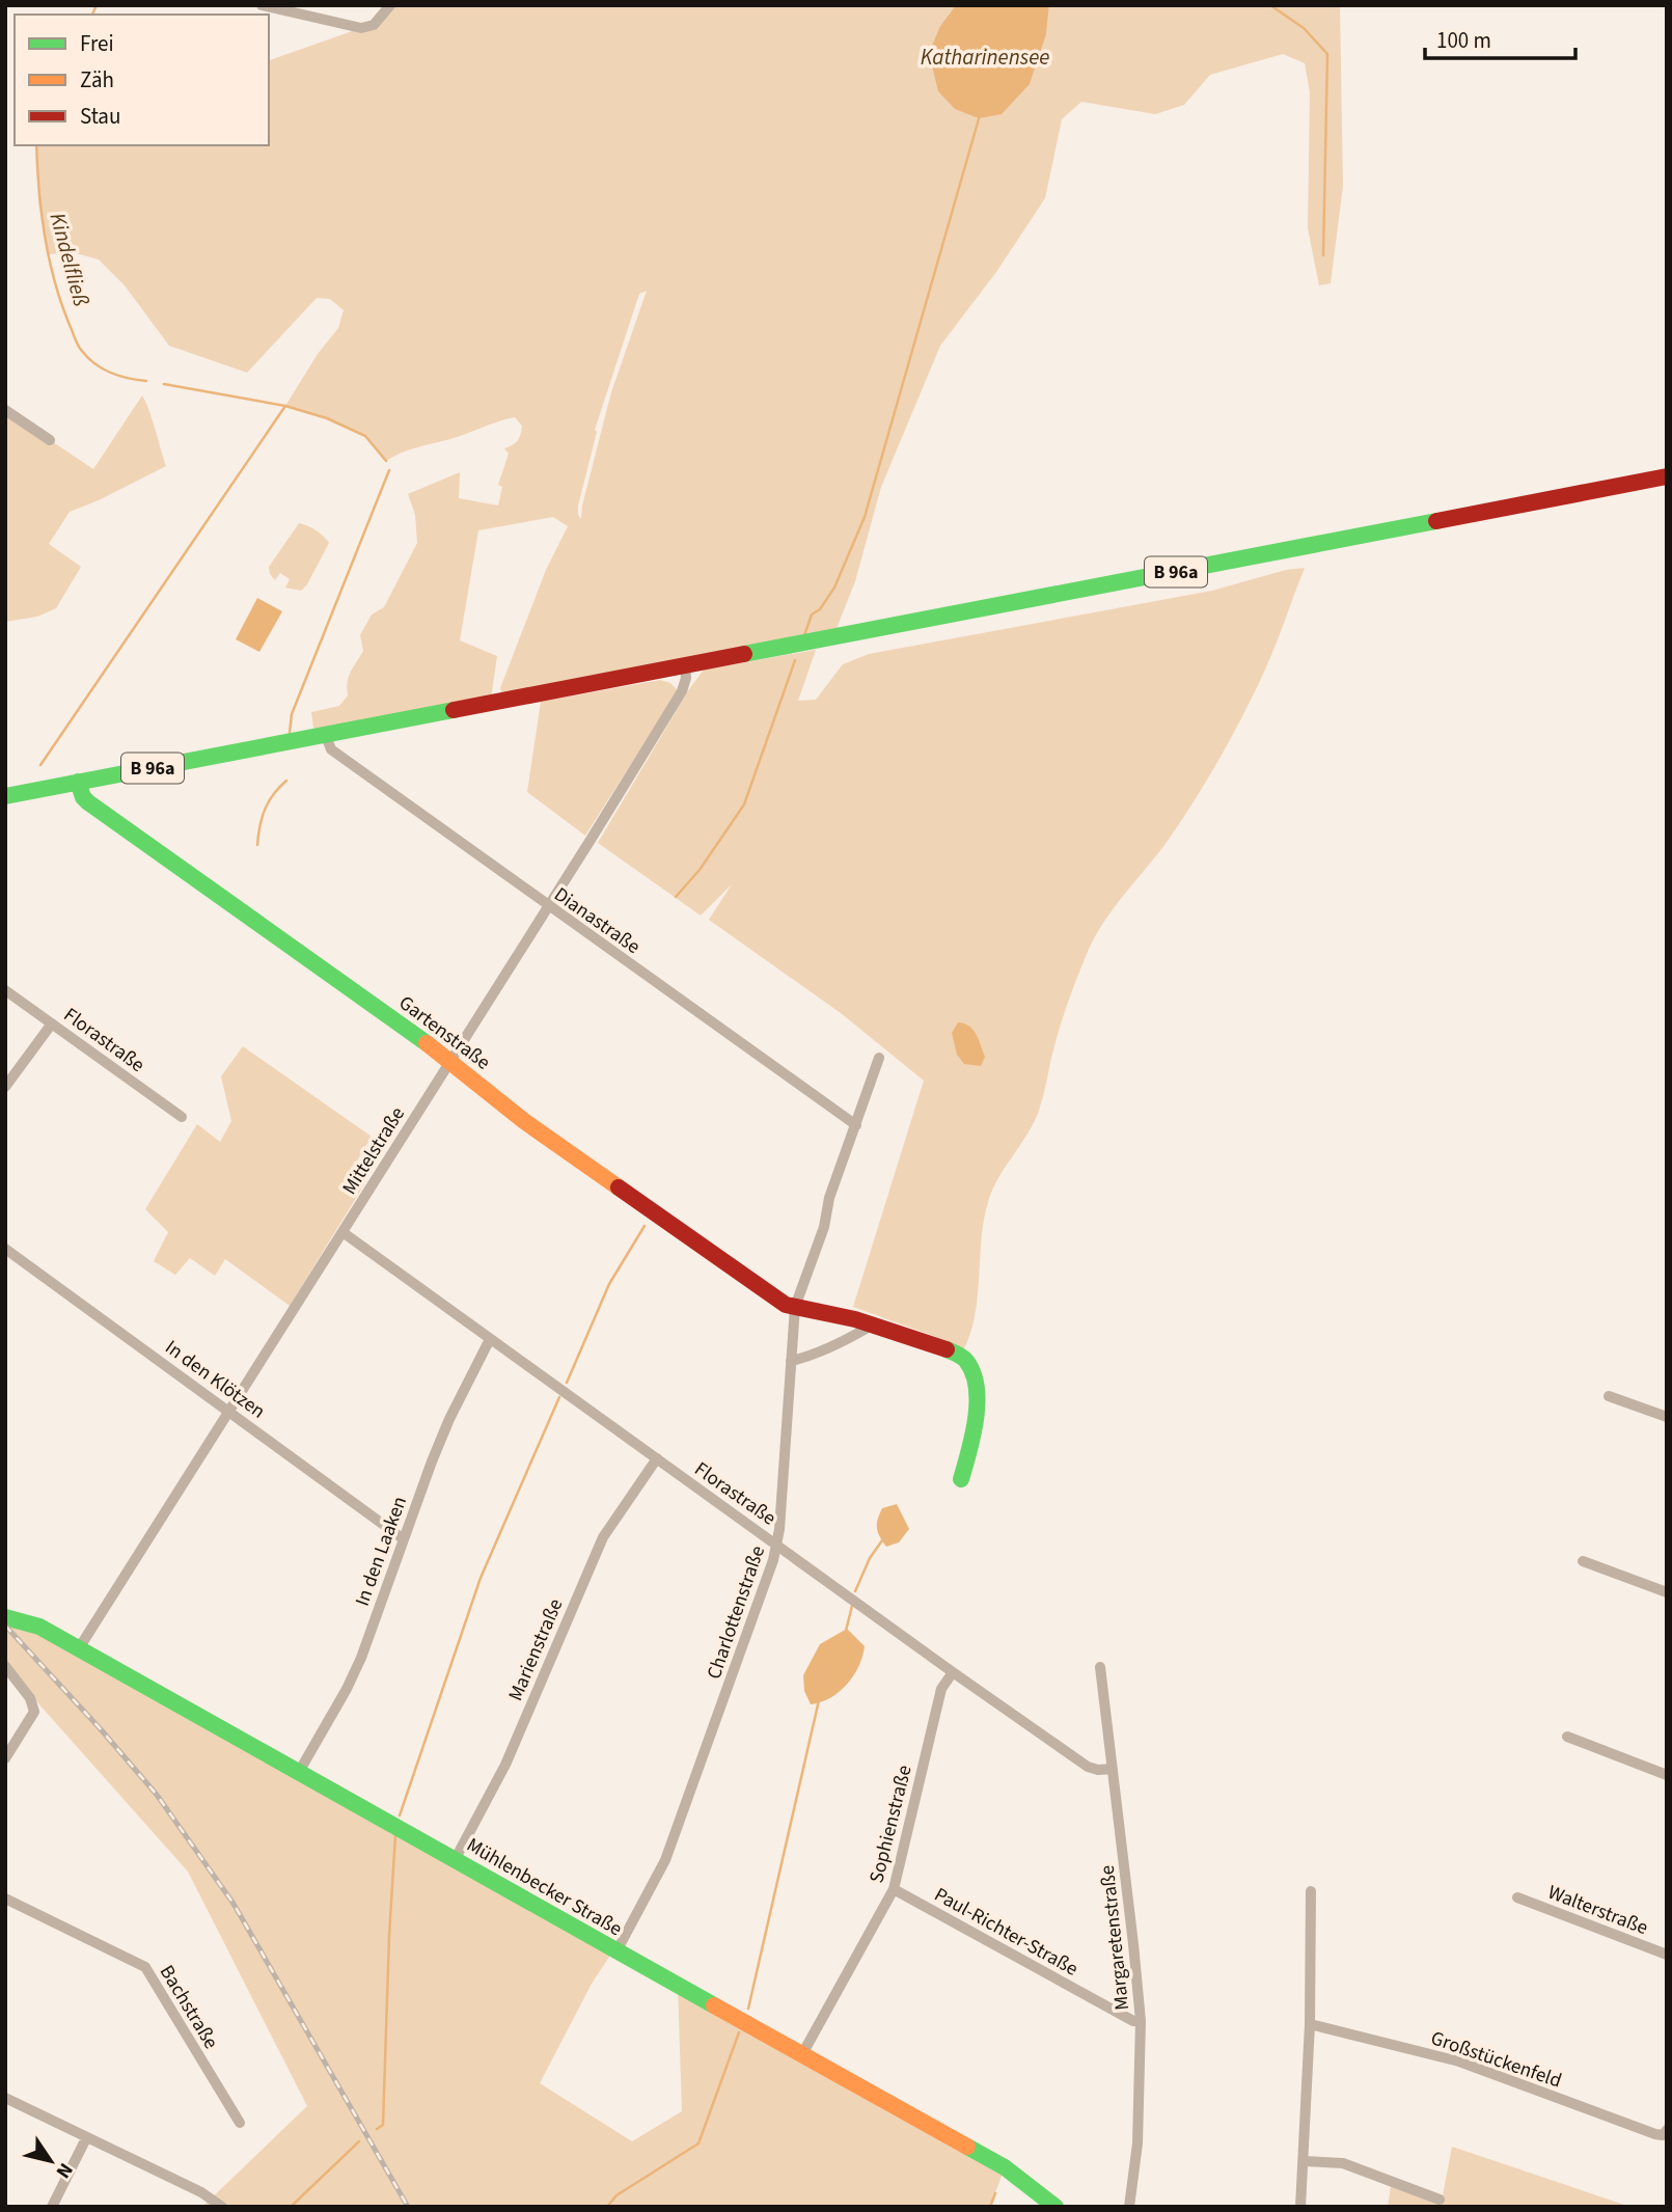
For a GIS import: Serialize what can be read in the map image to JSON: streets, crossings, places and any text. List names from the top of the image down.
{
  "streets": {
    "main road": ["B 96a", "Gartenstraße", "Mühlenbecker Straße"],
    "street": [
      "Dianastraße",
      "Florastraße",
      "Mittelstraße",
      "In den Klötzen",
      "In den Laaken",
      "Charlottenstraße",
      "Marienstraße",
      "Sophienstraße",
      "Walterstraße",
      "Paul-Richter-Straße",
      "Margaretenstraße",
      "Bachstraße",
      "Großstückenfeld"
    ]
  },
  "crossings": [
    ["B 96a", "Dianastraße"],
    ["B 96a", "Gartenstraße"],
    ["B 96a", "Mittelstraße"],
    ["Dianastraße", "Mittelstraße"],
    ["Dianastraße", "Charlottenstraße"],
    ["Gartenstraße", "Mittelstraße"],
    ["Gartenstraße", "Charlottenstraße"],
    ["Florastraße", "Mittelstraße"],
    ["Florastraße", "In den Laaken"],
    ["Florastraße", "Charlottenstraße"],
    ["Florastraße", "Marienstraße"],
    ["Florastraße", "Sophienstraße"],
    ["Florastraße", "Margaretenstraße"],
    ["Mittelstraße", "In den Klötzen"],
    ["Mittelstraße", "Mühlenbecker Straße"],
    ["In den Klötzen", "In den Laaken"],
    ["In den Laaken", "Mühlenbecker Straße"],
    ["Charlottenstraße", "Mühlenbecker Straße"],
    ["Marienstraße", "Mühlenbecker Straße"],
    ["Sophienstraße", "Mühlenbecker Straße"],
    ["Sophienstraße", "Paul-Richter-Straße"],
    ["Paul-Richter-Straße", "Margaretenstraße"]
  ],
  "water": ["Katharinensee", "Kindelfließ"],
  "legend": ["Frei", "Zäh", "Stau"],
  "scale_bar": "100 m",
  "north": "bottom right"
}
